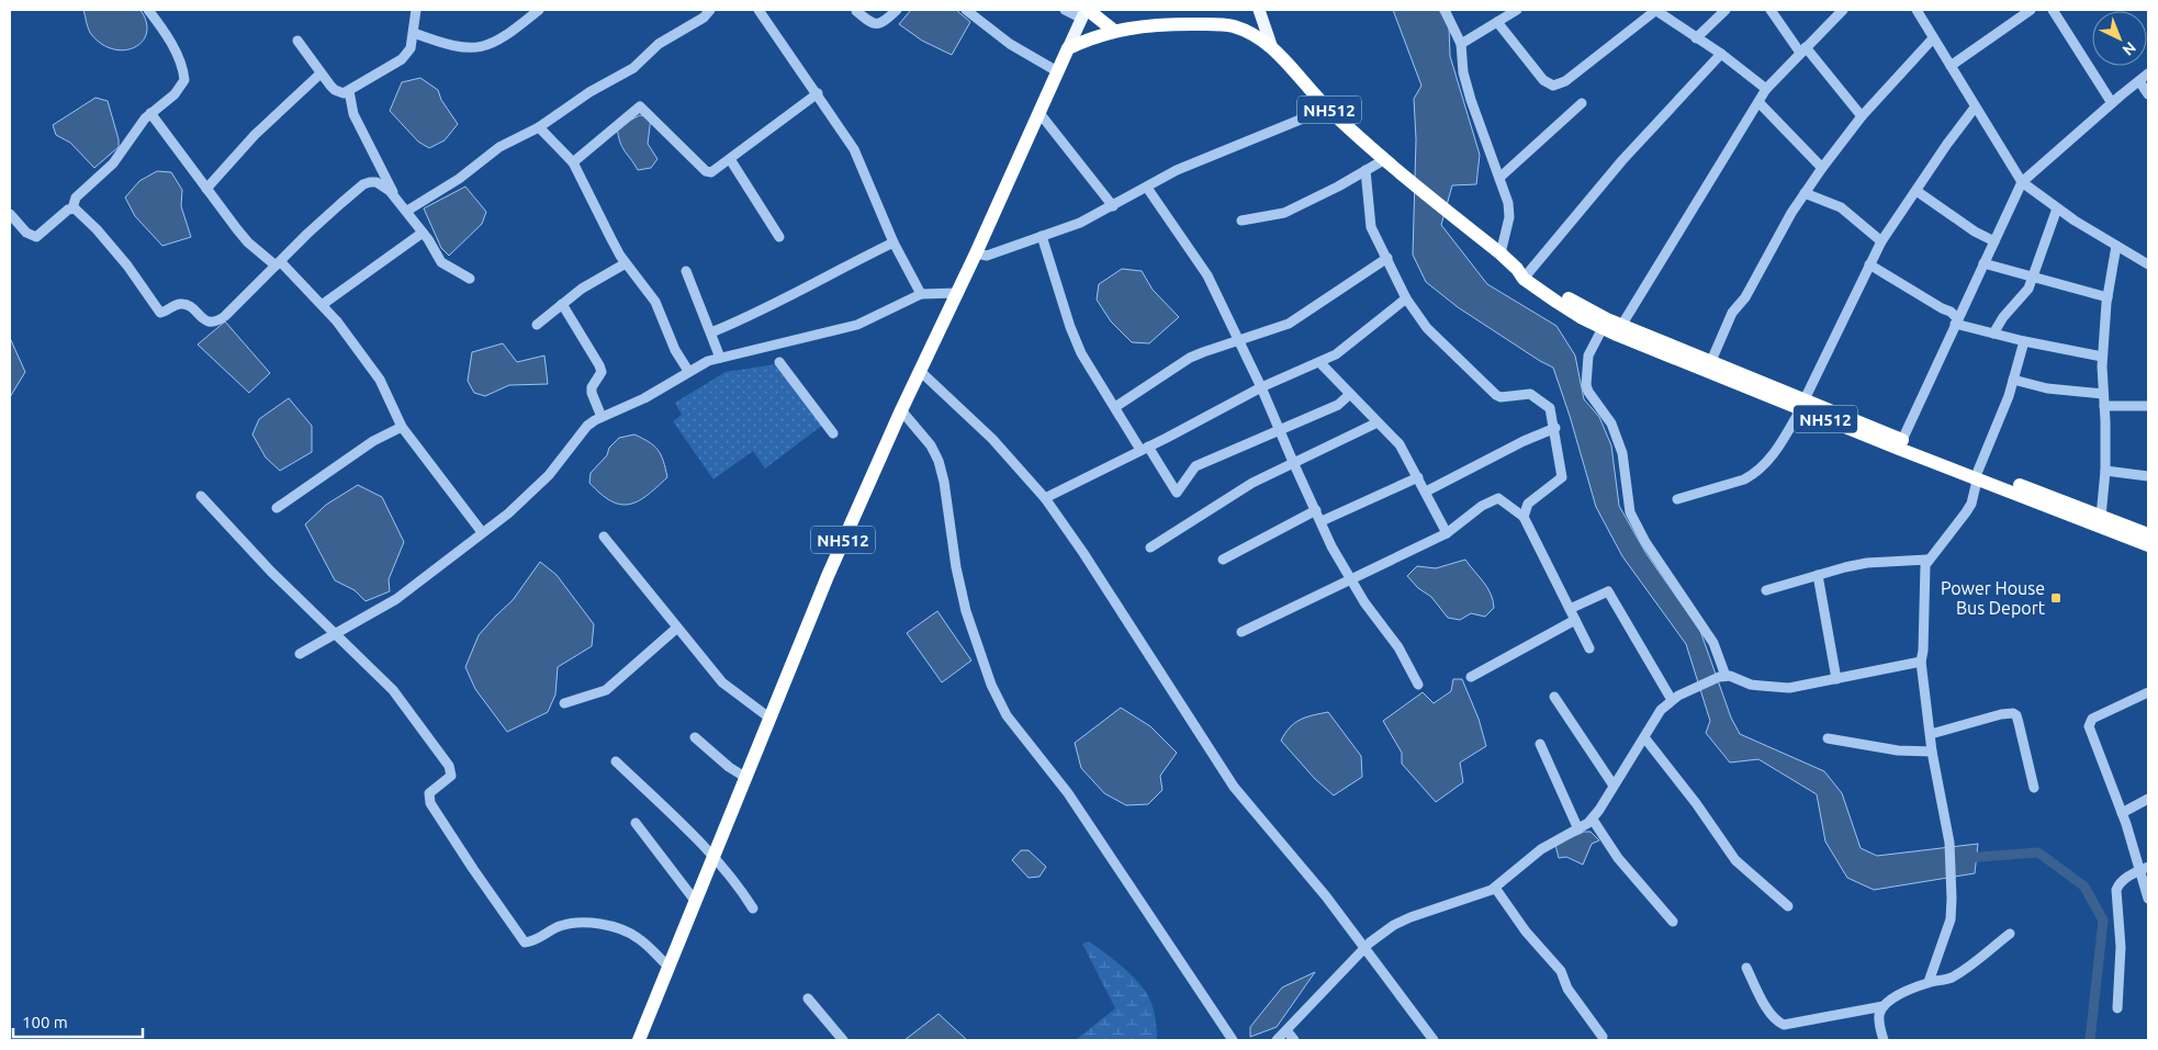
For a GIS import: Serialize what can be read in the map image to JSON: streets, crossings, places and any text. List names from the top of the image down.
{
  "streets": {
    "highway": ["NH512"]
  },
  "places": {
    "transit": ["Power House Bus Deport"]
  },
  "scale_bar": "100 m",
  "north": "bottom right"
}
